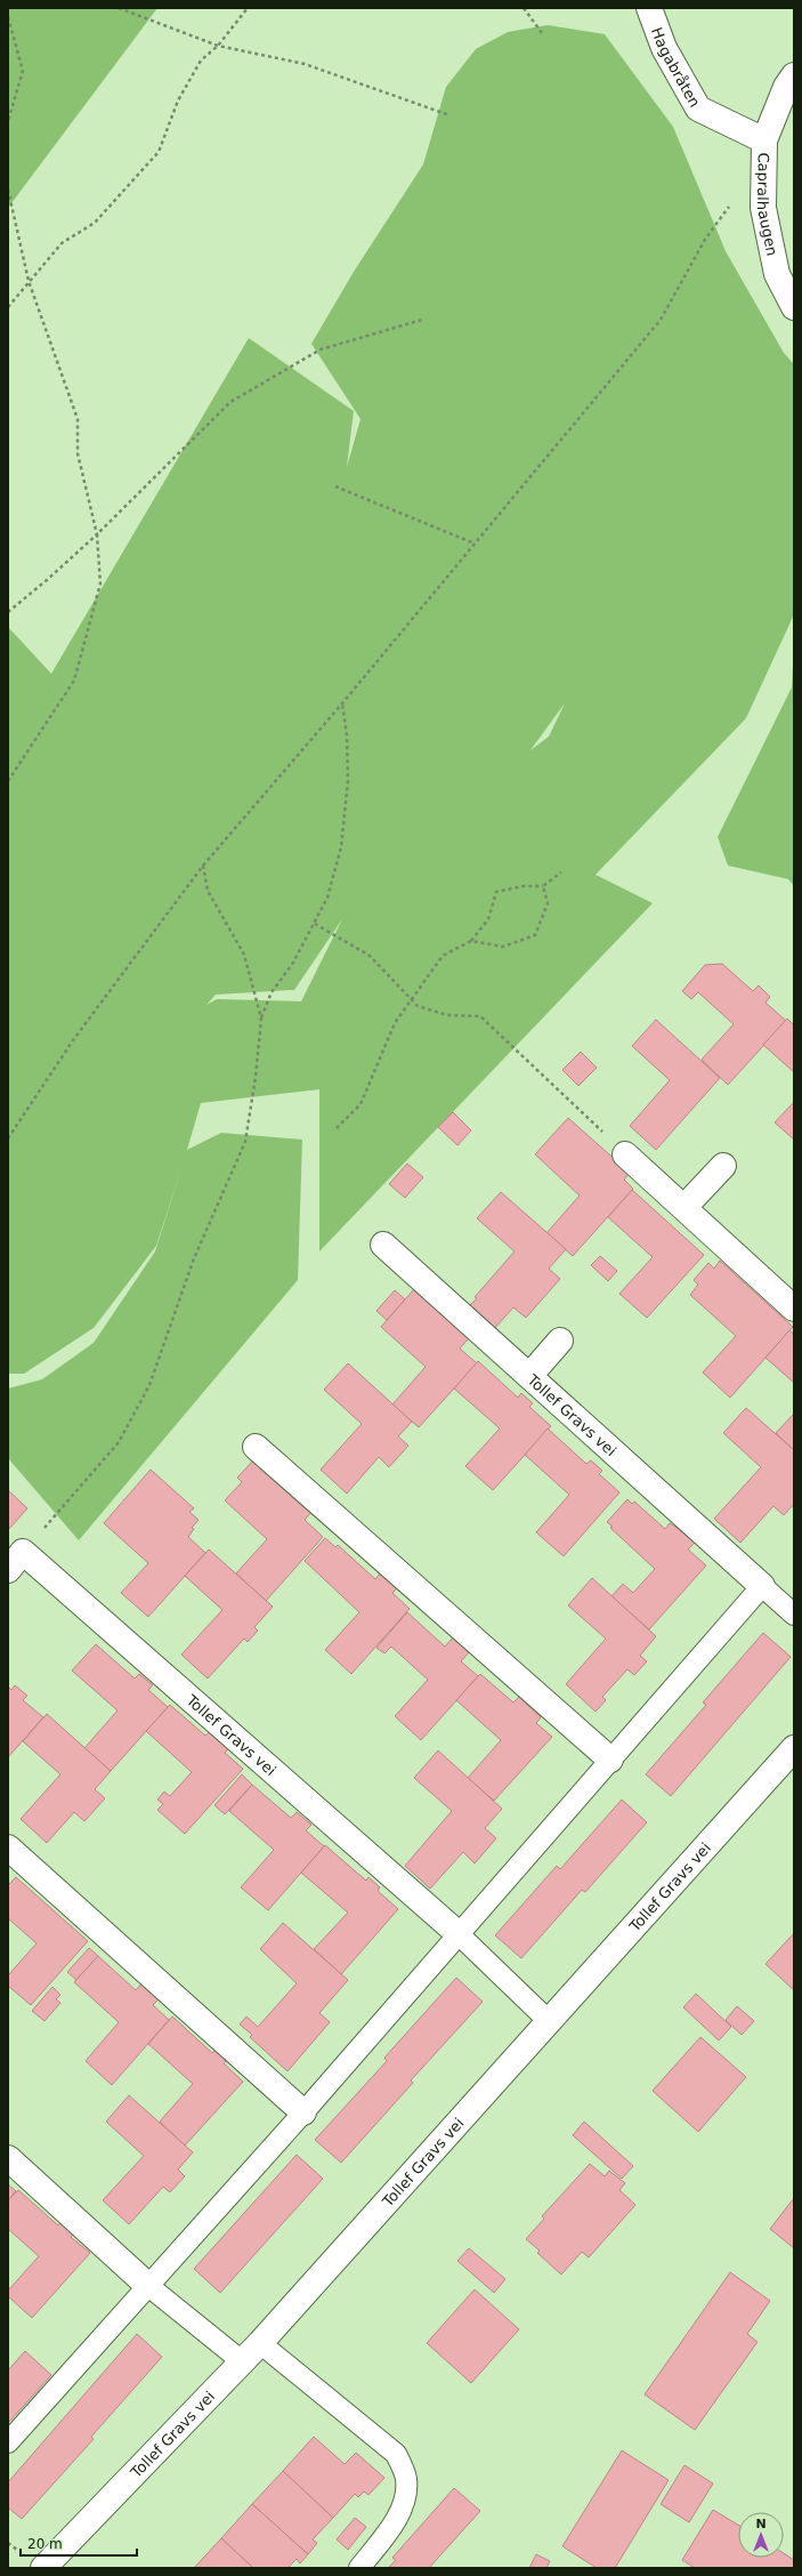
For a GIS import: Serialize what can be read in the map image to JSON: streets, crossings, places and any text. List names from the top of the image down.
{
  "streets": {
    "street": ["Hagabråten", "Capralhaugen", "Tollef Gravs vei"]
  },
  "crossings": [
    ["Hagabråten", "Capralhaugen"]
  ],
  "scale_bar": "20 m",
  "north": "top"
}
